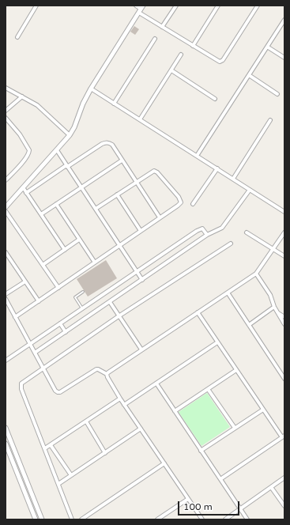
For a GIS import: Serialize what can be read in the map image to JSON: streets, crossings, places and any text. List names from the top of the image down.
{
  "scale_bar": "100 m"
}
